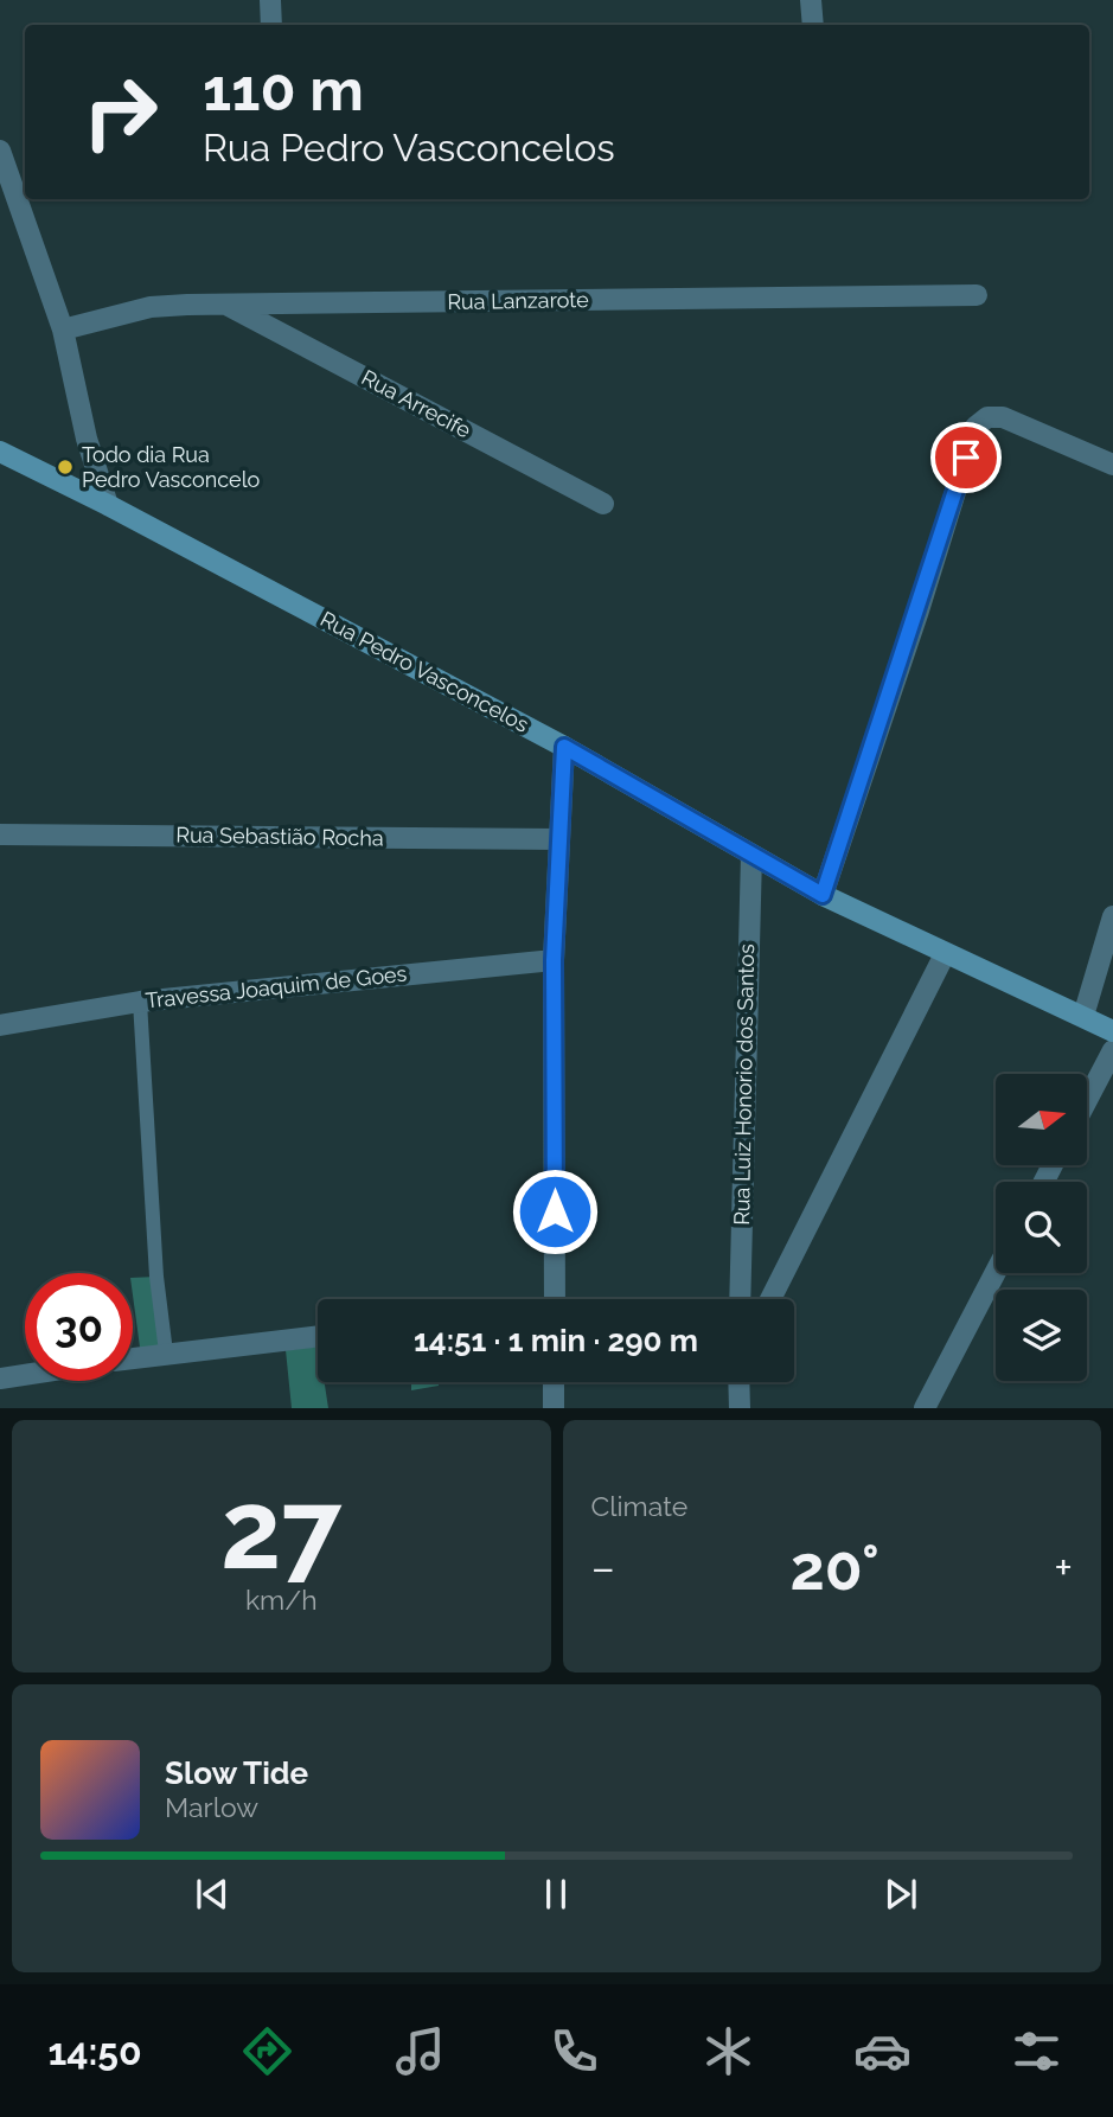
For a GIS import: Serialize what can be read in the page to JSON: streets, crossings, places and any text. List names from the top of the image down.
{
  "streets": {
    "main road": ["Rua Pedro Vasconcelos"],
    "street": [
      "Rua Lanzarote",
      "Rua Arrecife",
      "Rua Sebastião Rocha",
      "Travessa Joaquim de Goes",
      "Rua Luiz Honorio dos Santos"
    ]
  },
  "crossings": [
    ["Rua Lanzarote", "Rua Arrecife"],
    ["Rua Pedro Vasconcelos", "Rua Luiz Honorio dos Santos"]
  ],
  "places": ["Todo dia Rua Pedro Vasconcelo"],
  "north": "right",
  "page": {
    "turn": ["110 m", "Rua Pedro Vasconcelos"],
    "limit": "30",
    "trip": "14:51 · 1 min · 290 m",
    "tile": [
      ["27", "km/h"],
      "Climate"
    ],
    "heat": ["−", "20°", "+"],
    "song": ["Slow Tide", "Marlow"],
    "tabs": "14:50"
  }
}
